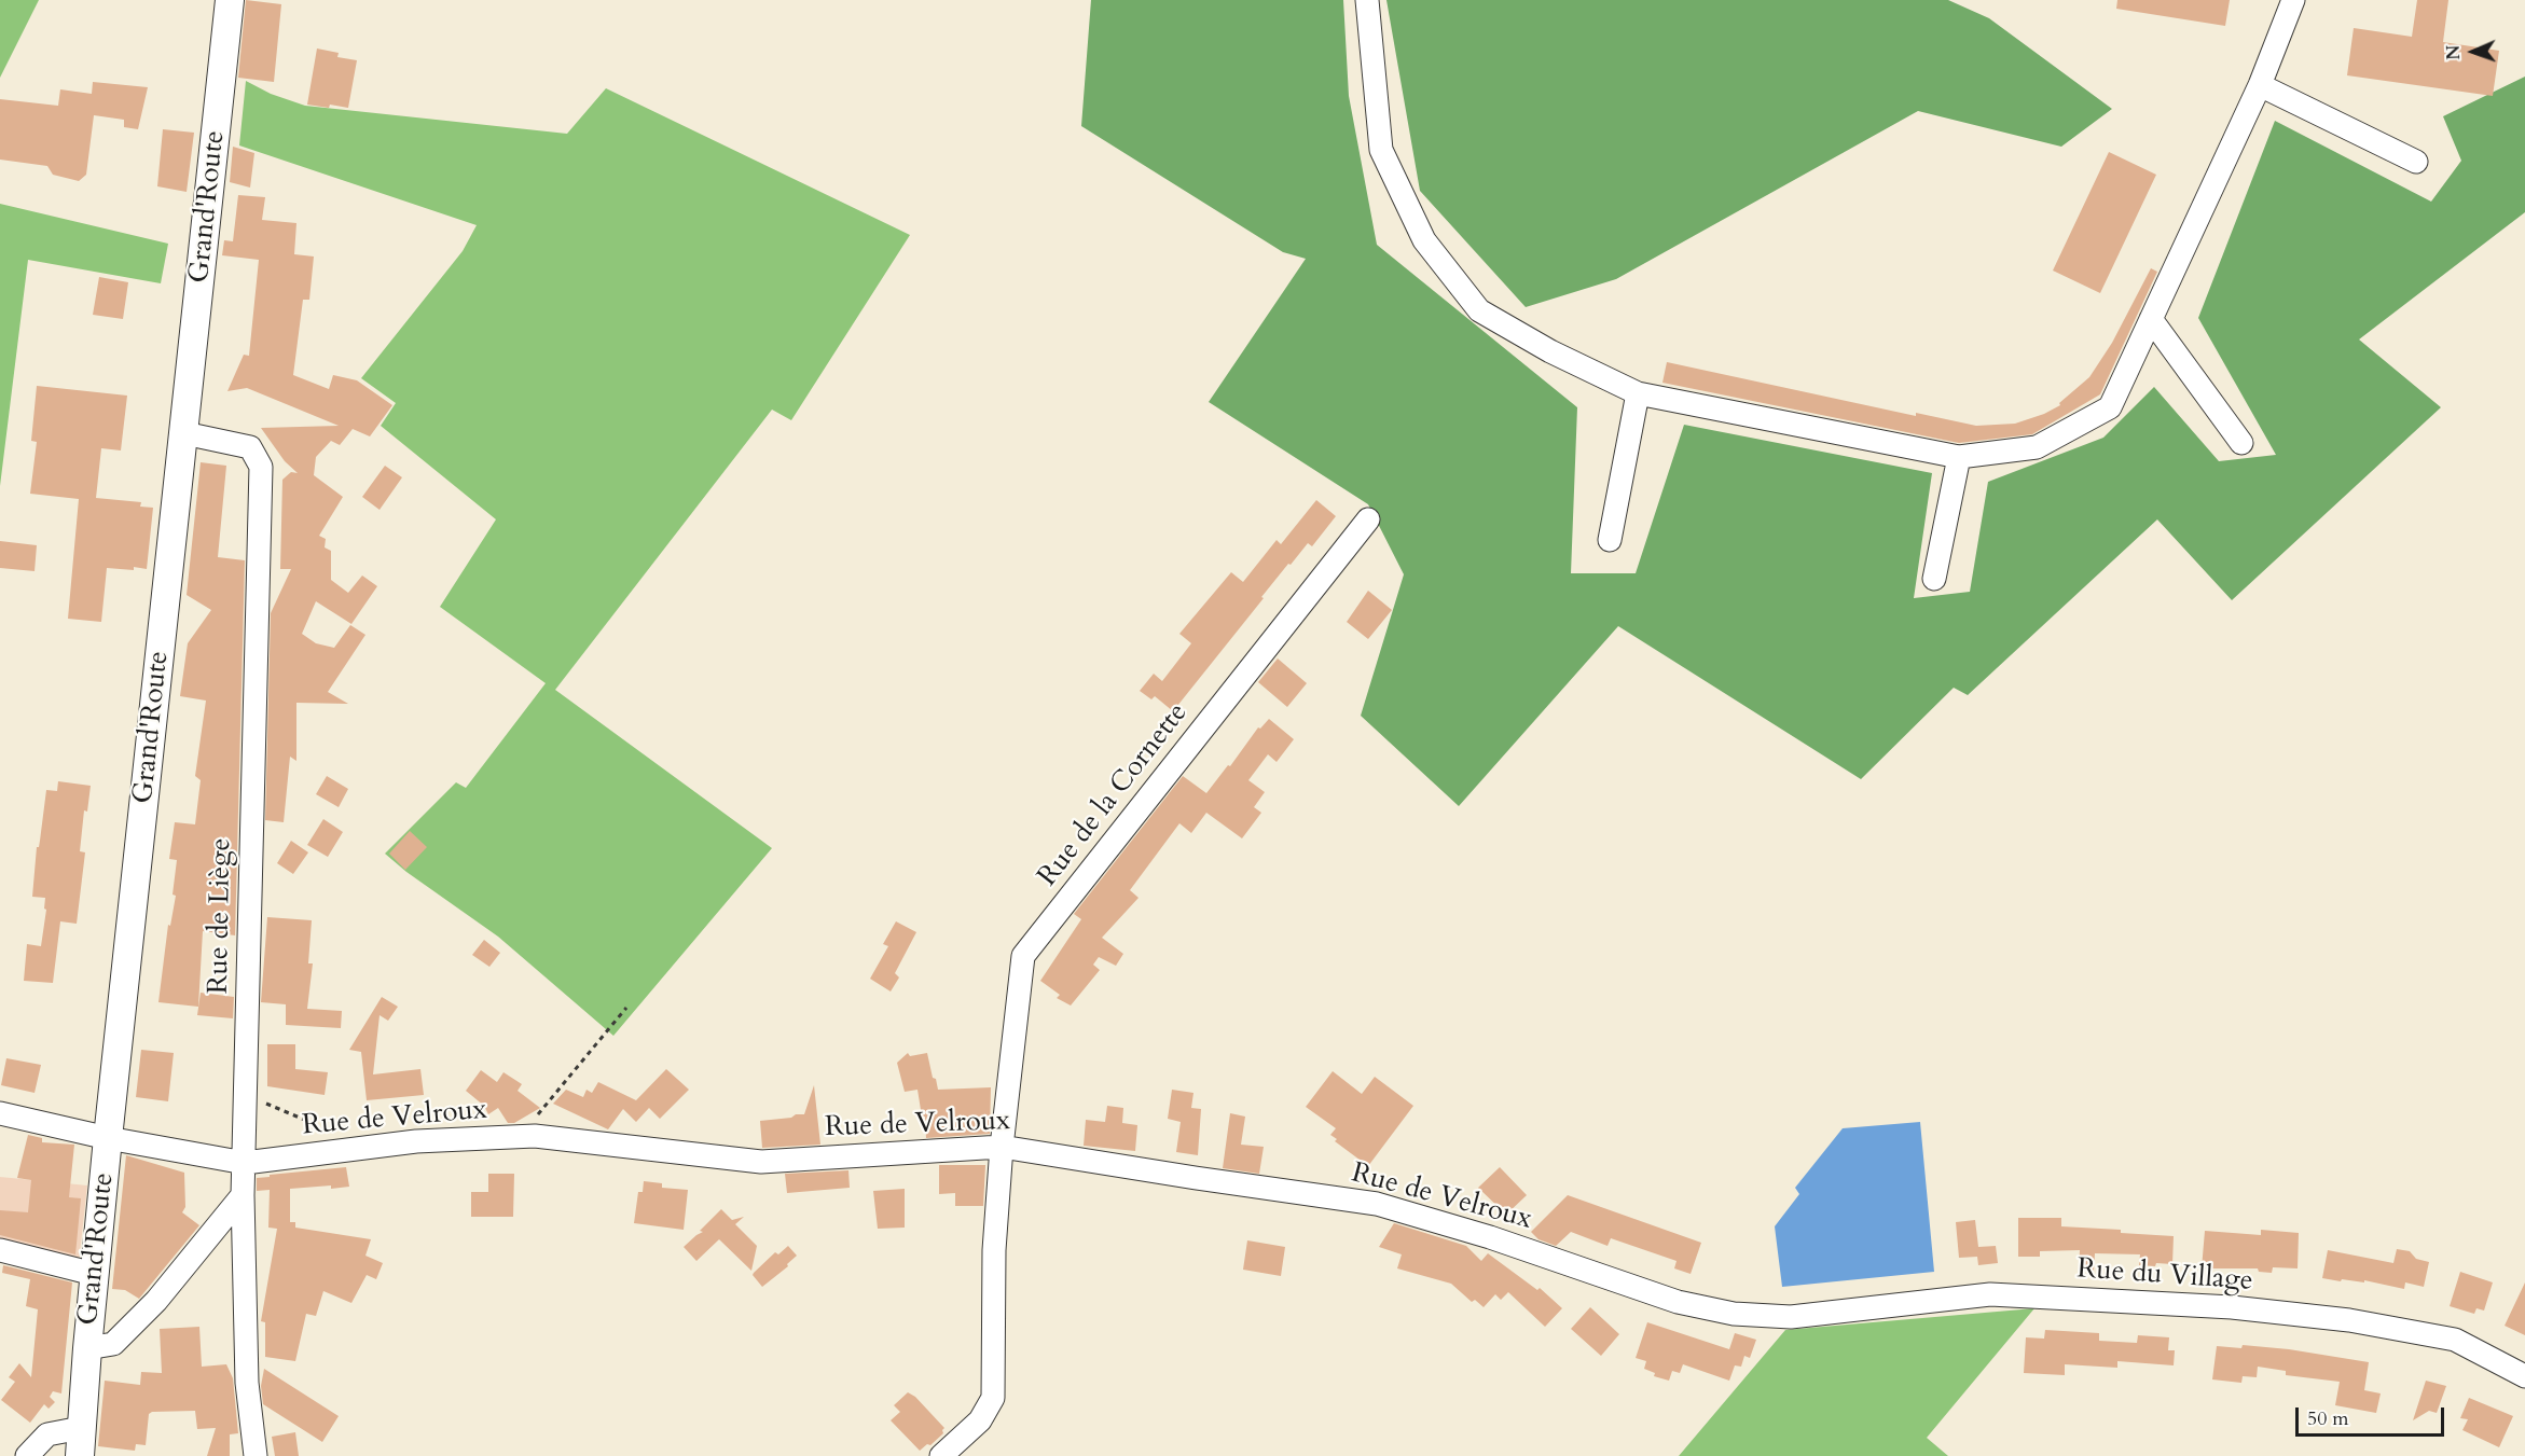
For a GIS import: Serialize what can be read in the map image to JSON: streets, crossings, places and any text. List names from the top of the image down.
{
  "streets": {
    "main road": ["Grand'Route"],
    "street": [
      "Rue de la Cornette",
      "Rue de Liège",
      "Rue de Velroux",
      "Rue du Village"
    ]
  },
  "crossings": [
    ["Grand'Route", "Rue de Liège"],
    ["Grand'Route", "Rue de Velroux"],
    ["Rue de la Cornette", "Rue de Velroux"],
    ["Rue de Liège", "Rue de Velroux"],
    ["Rue de Velroux", "Rue du Village"]
  ],
  "scale_bar": "50 m",
  "north": "left"
}
